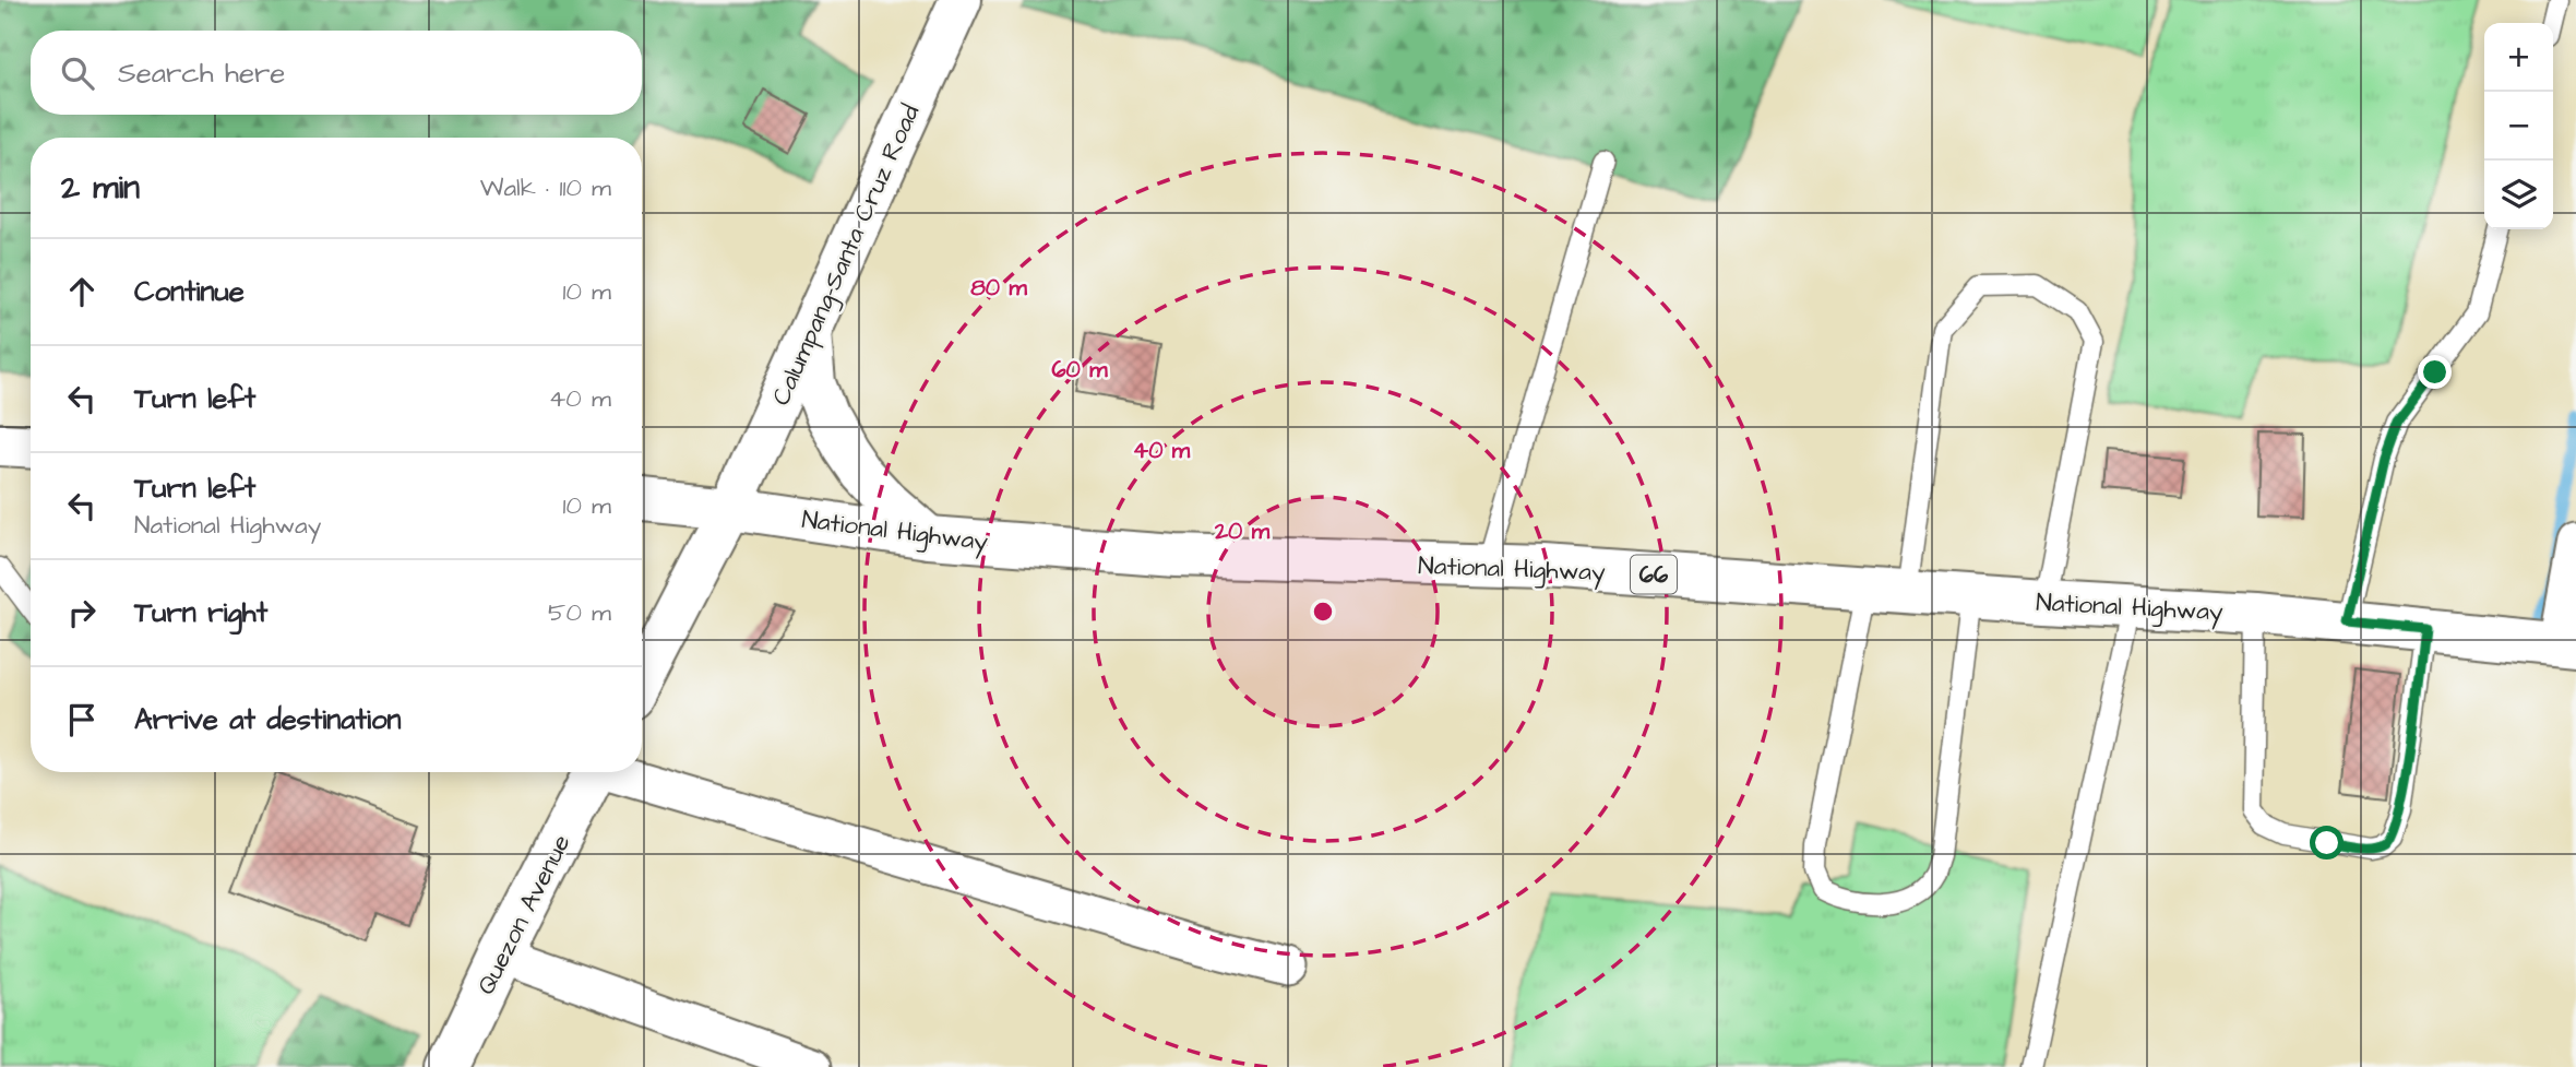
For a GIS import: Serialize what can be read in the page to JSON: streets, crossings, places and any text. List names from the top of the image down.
{
  "streets": {
    "main road": [
      "Calumpang-Santa Cruz Road",
      "National Highway",
      "66",
      "Quezon Avenue"
    ]
  },
  "crossings": [
    ["Calumpang-Santa Cruz Road", "National Highway"]
  ],
  "page": {
    "map_buttons": ["+", "−"],
    "search": "Search here",
    "heading": ["2 min", "Walk · 110 m"],
    "list": [
      ["Continue", "10 m"],
      ["Turn left", "40 m"],
      ["Turn left", "National Highway", "10 m"],
      ["Turn right", "50 m"],
      "Arrive at destination"
    ]
  },
  "rings": [
    "80 m",
    "60 m",
    "40 m",
    "20 m"
  ]
}
